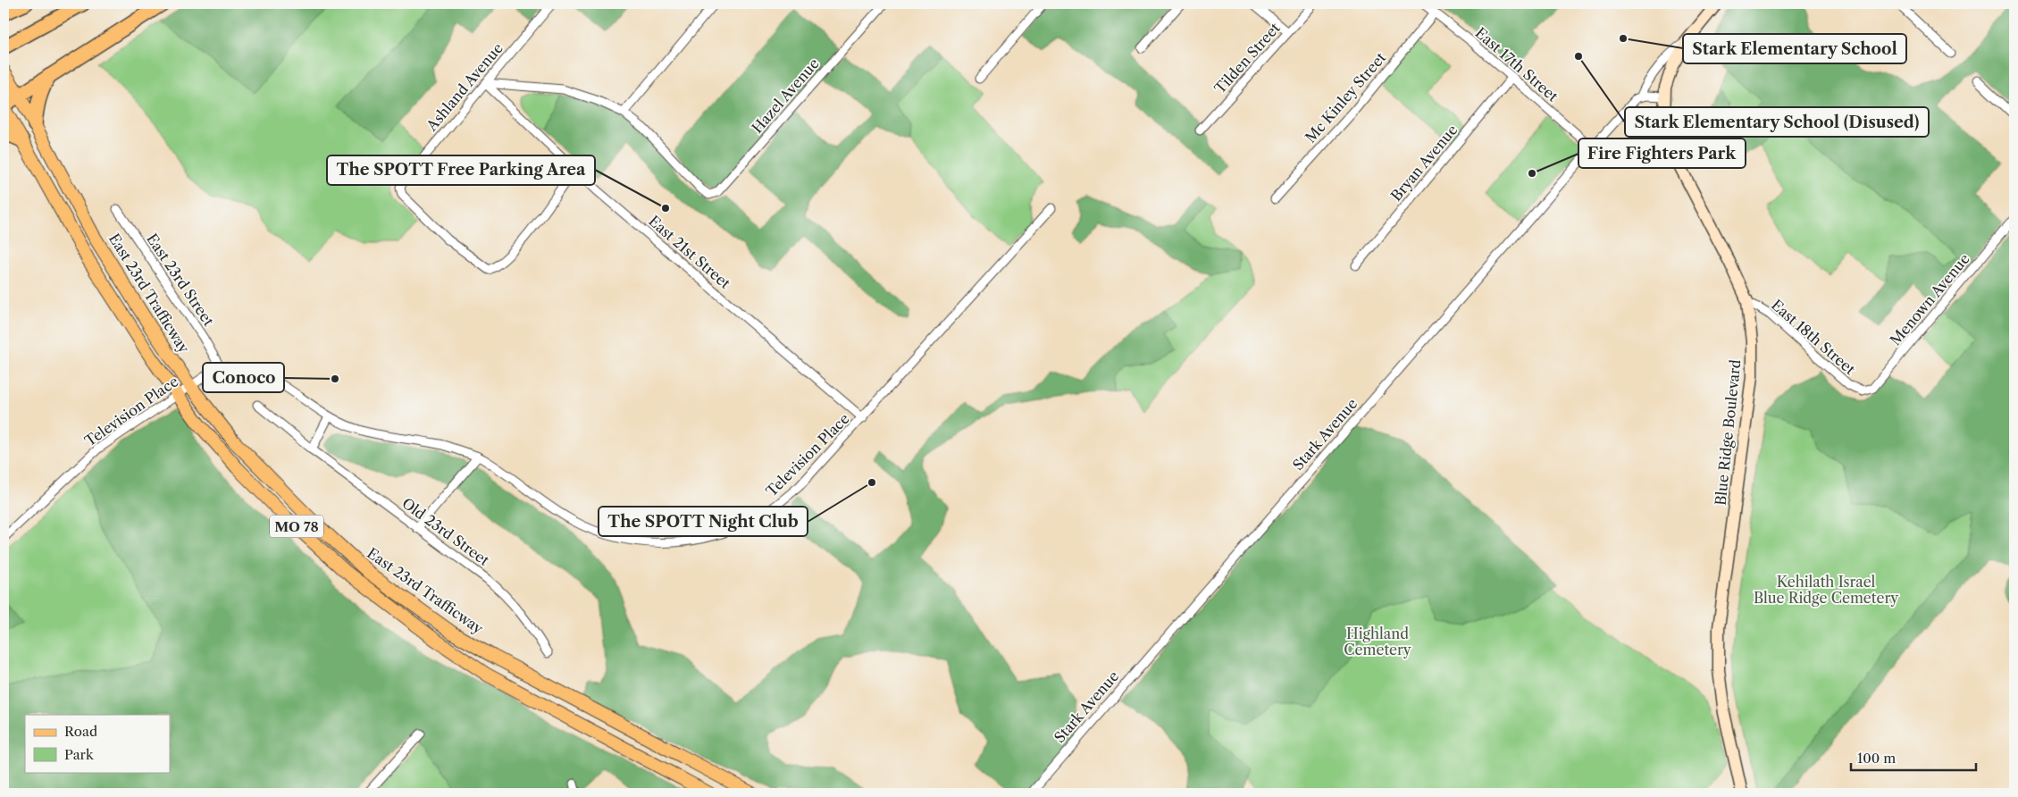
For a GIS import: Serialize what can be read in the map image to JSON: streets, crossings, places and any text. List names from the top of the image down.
{
  "streets": {
    "main road": [
      "East 23rd Trafficway",
      "Blue Ridge Boulevard",
      "Stark Avenue",
      "MO 78"
    ],
    "street": [
      "Tilden Street",
      "East 17th Street",
      "Ashland Avenue",
      "Hazel Avenue",
      "Mc Kinley Street",
      "Bryan Avenue",
      "East 21st Street",
      "East 23rd Street",
      "Menown Avenue",
      "East 18th Street",
      "Television Place",
      "Old 23rd Street"
    ]
  },
  "crossings": [
    ["East 17th Street", "Mc Kinley Street"],
    ["East 17th Street", "Bryan Avenue"],
    ["East 17th Street", "Stark Avenue"],
    ["Ashland Avenue", "East 21st Street"],
    ["East 21st Street", "Television Place"],
    ["East 23rd Street", "Television Place"],
    ["East 23rd Trafficway", "Television Place"],
    ["Menown Avenue", "East 18th Street"],
    ["East 18th Street", "Blue Ridge Boulevard"],
    ["Blue Ridge Boulevard", "Stark Avenue"]
  ],
  "parks": ["Kehilath Israel Blue Ridge Cemetery", "Highland Cemetery"],
  "places": [
    "Stark Elementary School",
    "Stark Elementary School (Disused)",
    "Fire Fighters Park",
    "The SPOTT Free Parking Area",
    "Conoco",
    "The SPOTT Night Club"
  ],
  "legend": ["Road", "Park"],
  "scale_bar": "100 m"
}
